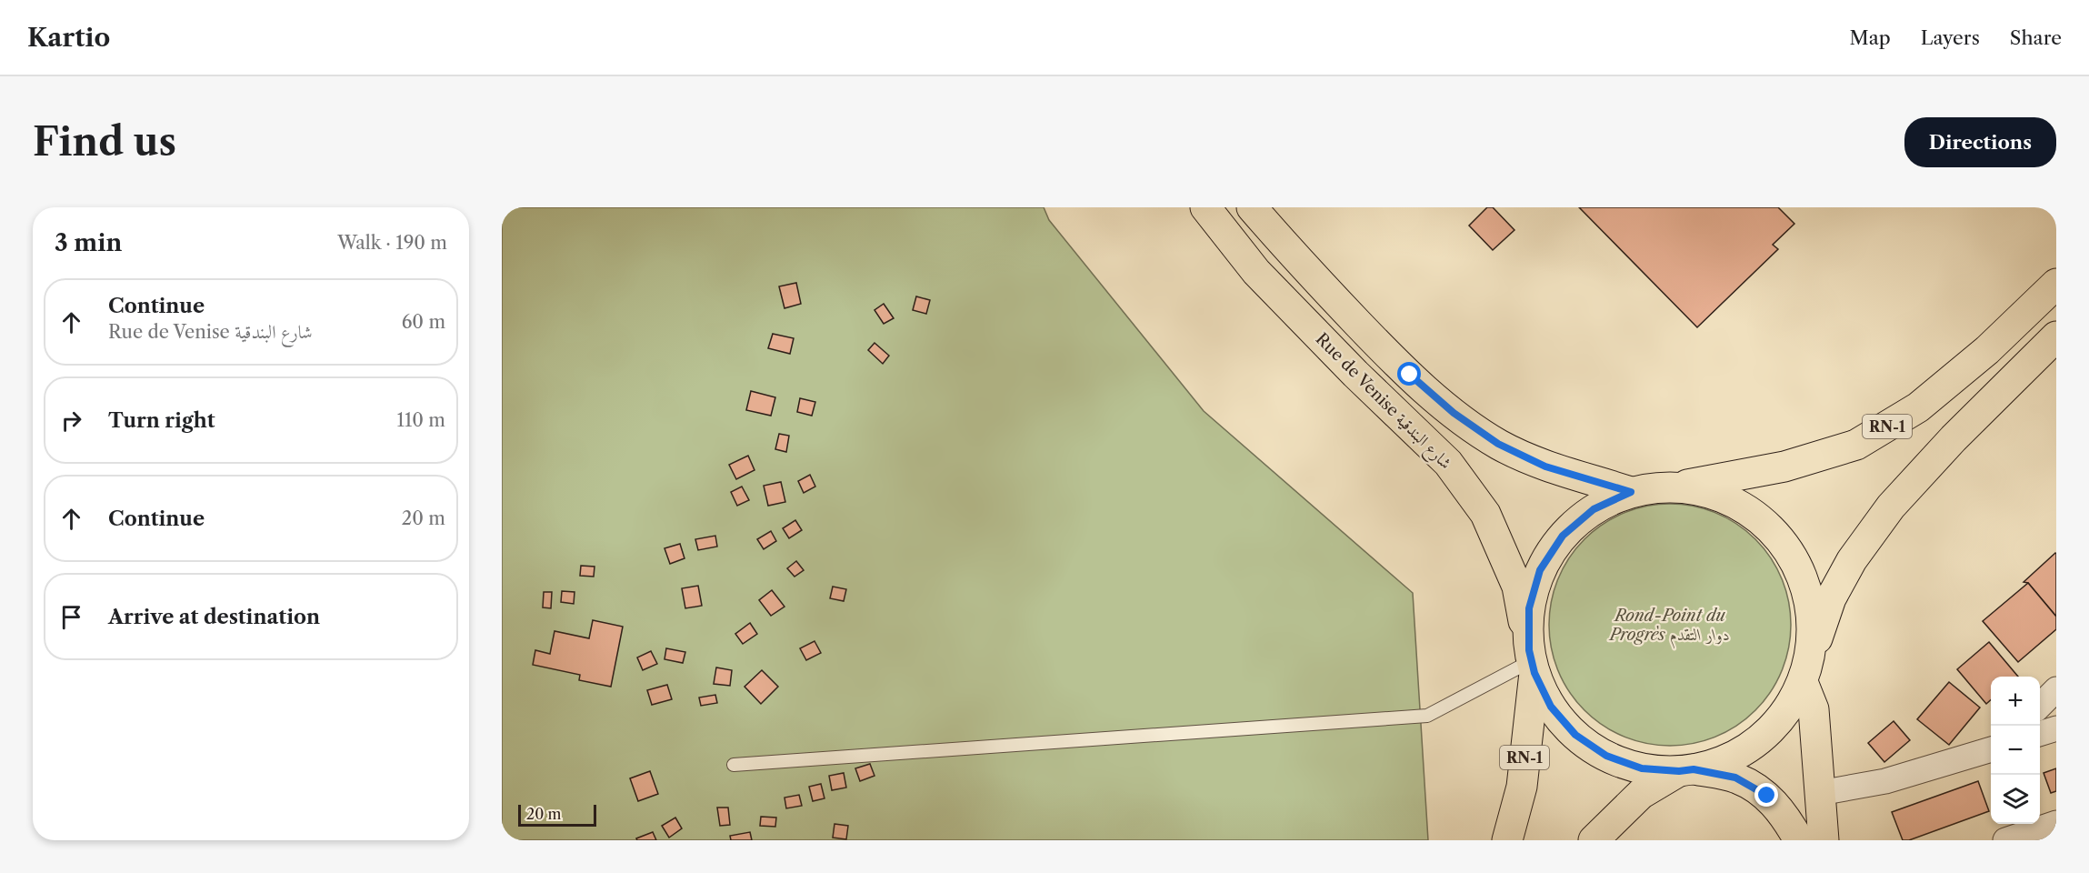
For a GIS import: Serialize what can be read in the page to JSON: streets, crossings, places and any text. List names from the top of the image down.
{
  "streets": {
    "main road": ["Rue de Venise شارع البندقية", "RN-1"]
  },
  "crossings": [
    ["Rue de Venise شارع البندقية", "RN-1"]
  ],
  "parks": ["Rond-Point du Progrès دوار التقدم"],
  "scale_bar": "20 m",
  "page": {
    "header": "Kartio",
    "nav": ["Map", "Layers", "Share"],
    "buttons": "Directions",
    "title": "Find us",
    "heading": ["3 min", "Walk · 190 m"],
    "list": [
      ["Continue", "Rue de Venise شارع البندقية", "60 m"],
      ["Turn right", "110 m"],
      ["Continue", "20 m"],
      "Arrive at destination"
    ],
    "map_buttons": ["+", "−"],
    "scale": "20 m"
  }
}
